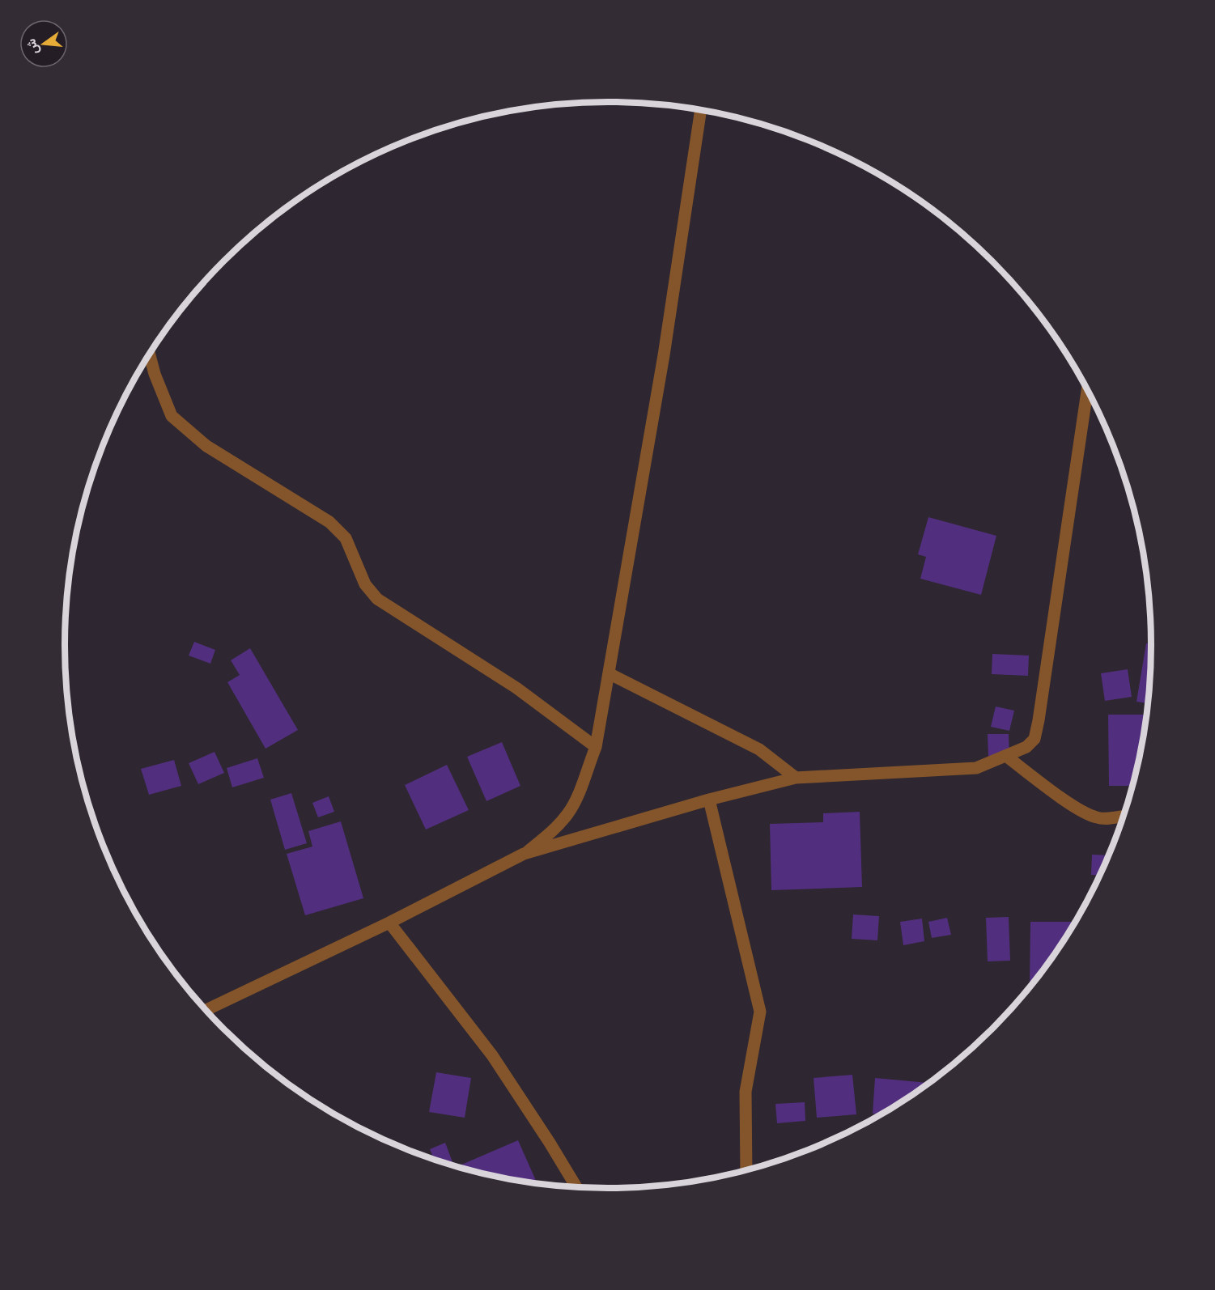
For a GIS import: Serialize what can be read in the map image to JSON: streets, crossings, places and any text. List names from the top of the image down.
{
  "north": "left"
}
